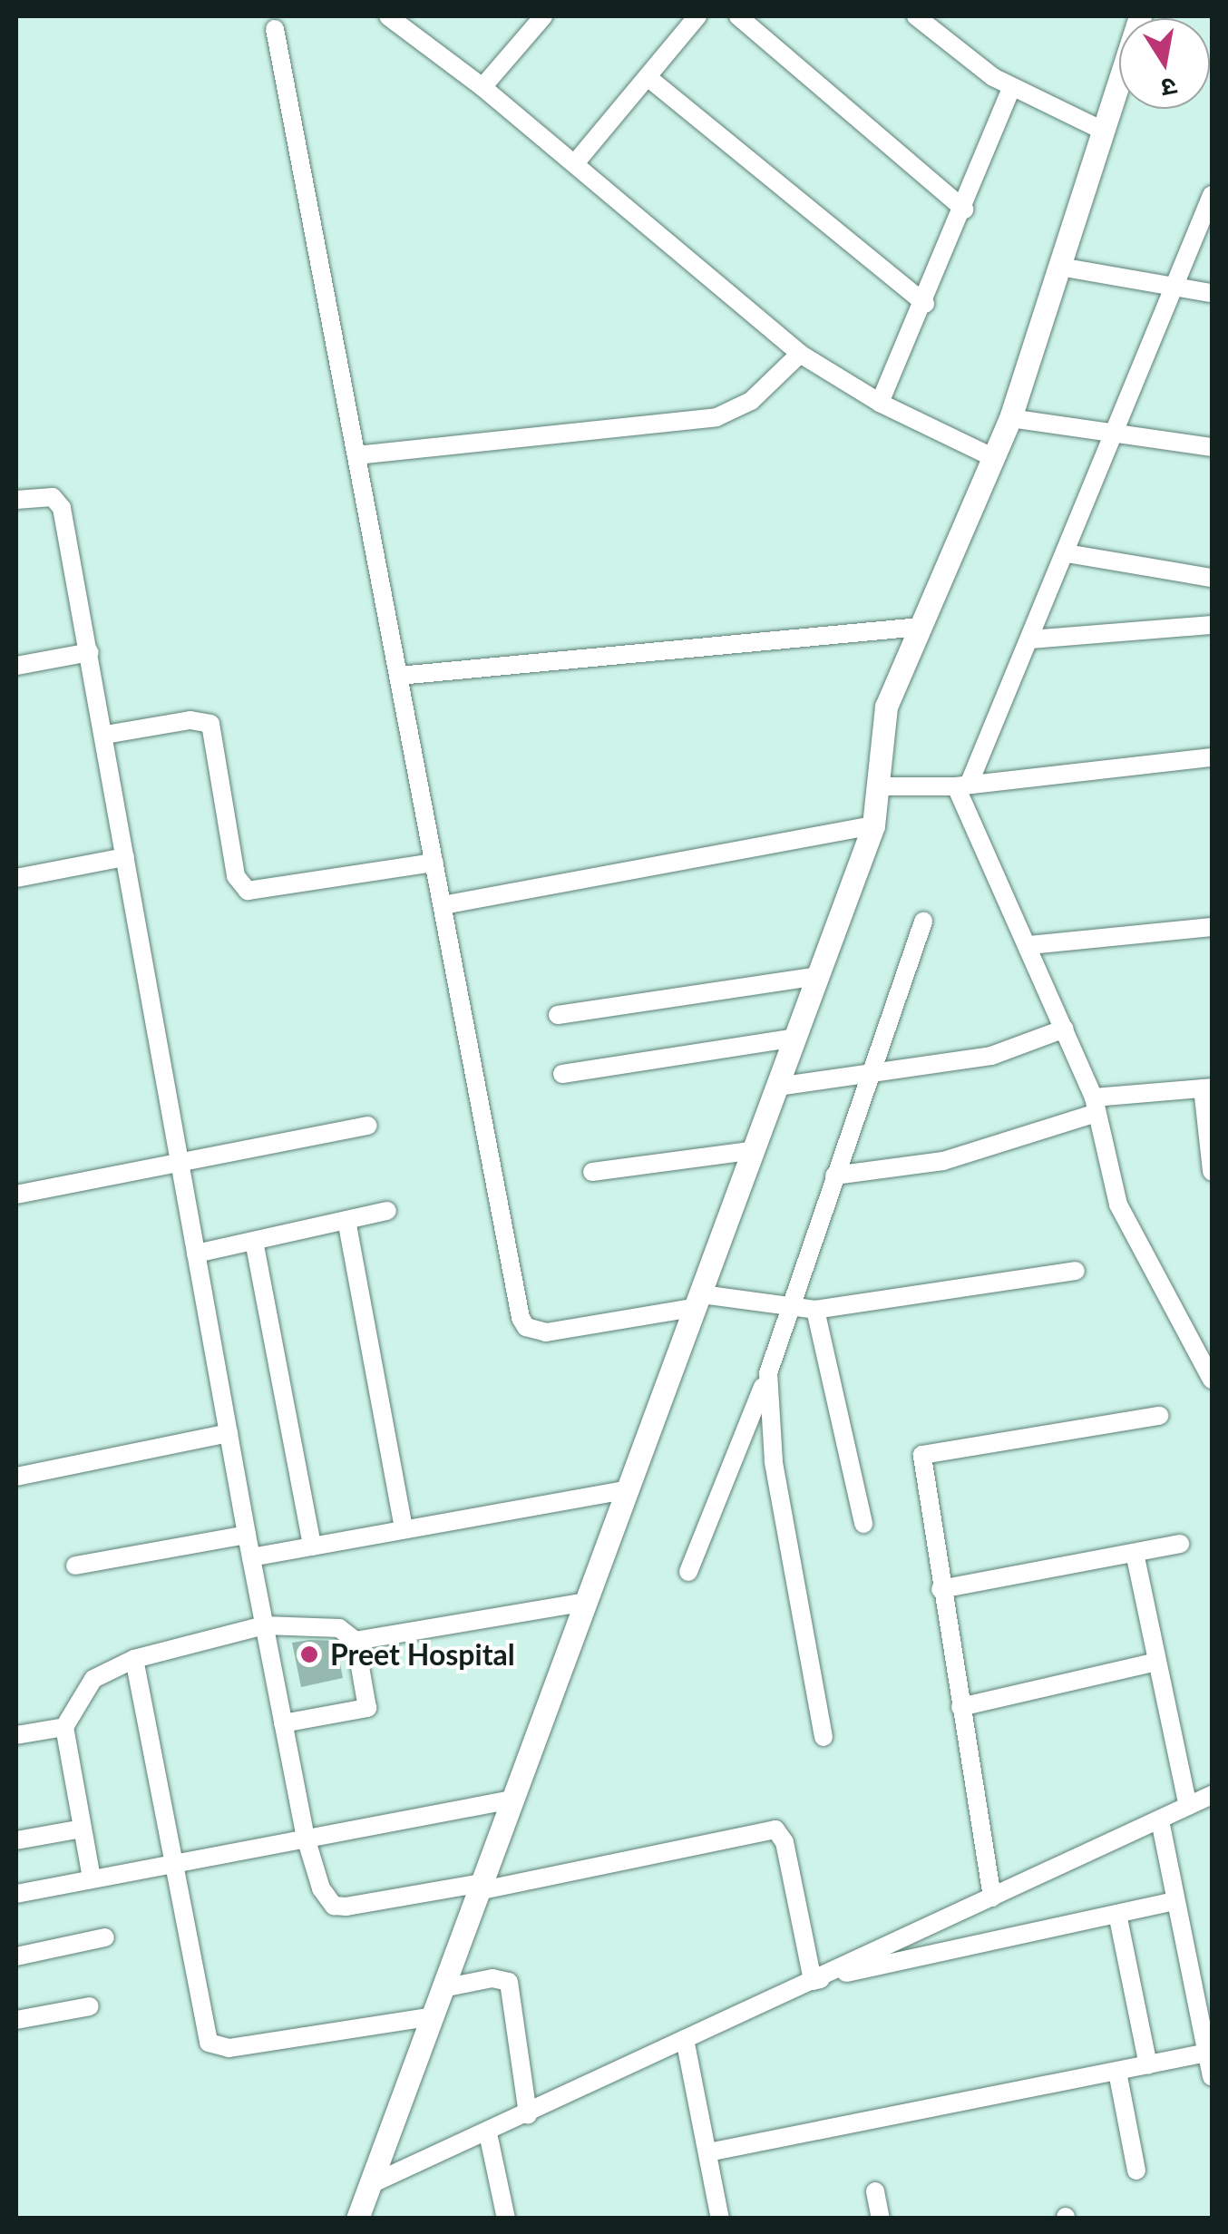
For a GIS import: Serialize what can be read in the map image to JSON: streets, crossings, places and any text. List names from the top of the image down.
{
  "places": ["Preet Hospital"],
  "north": "bottom"
}
